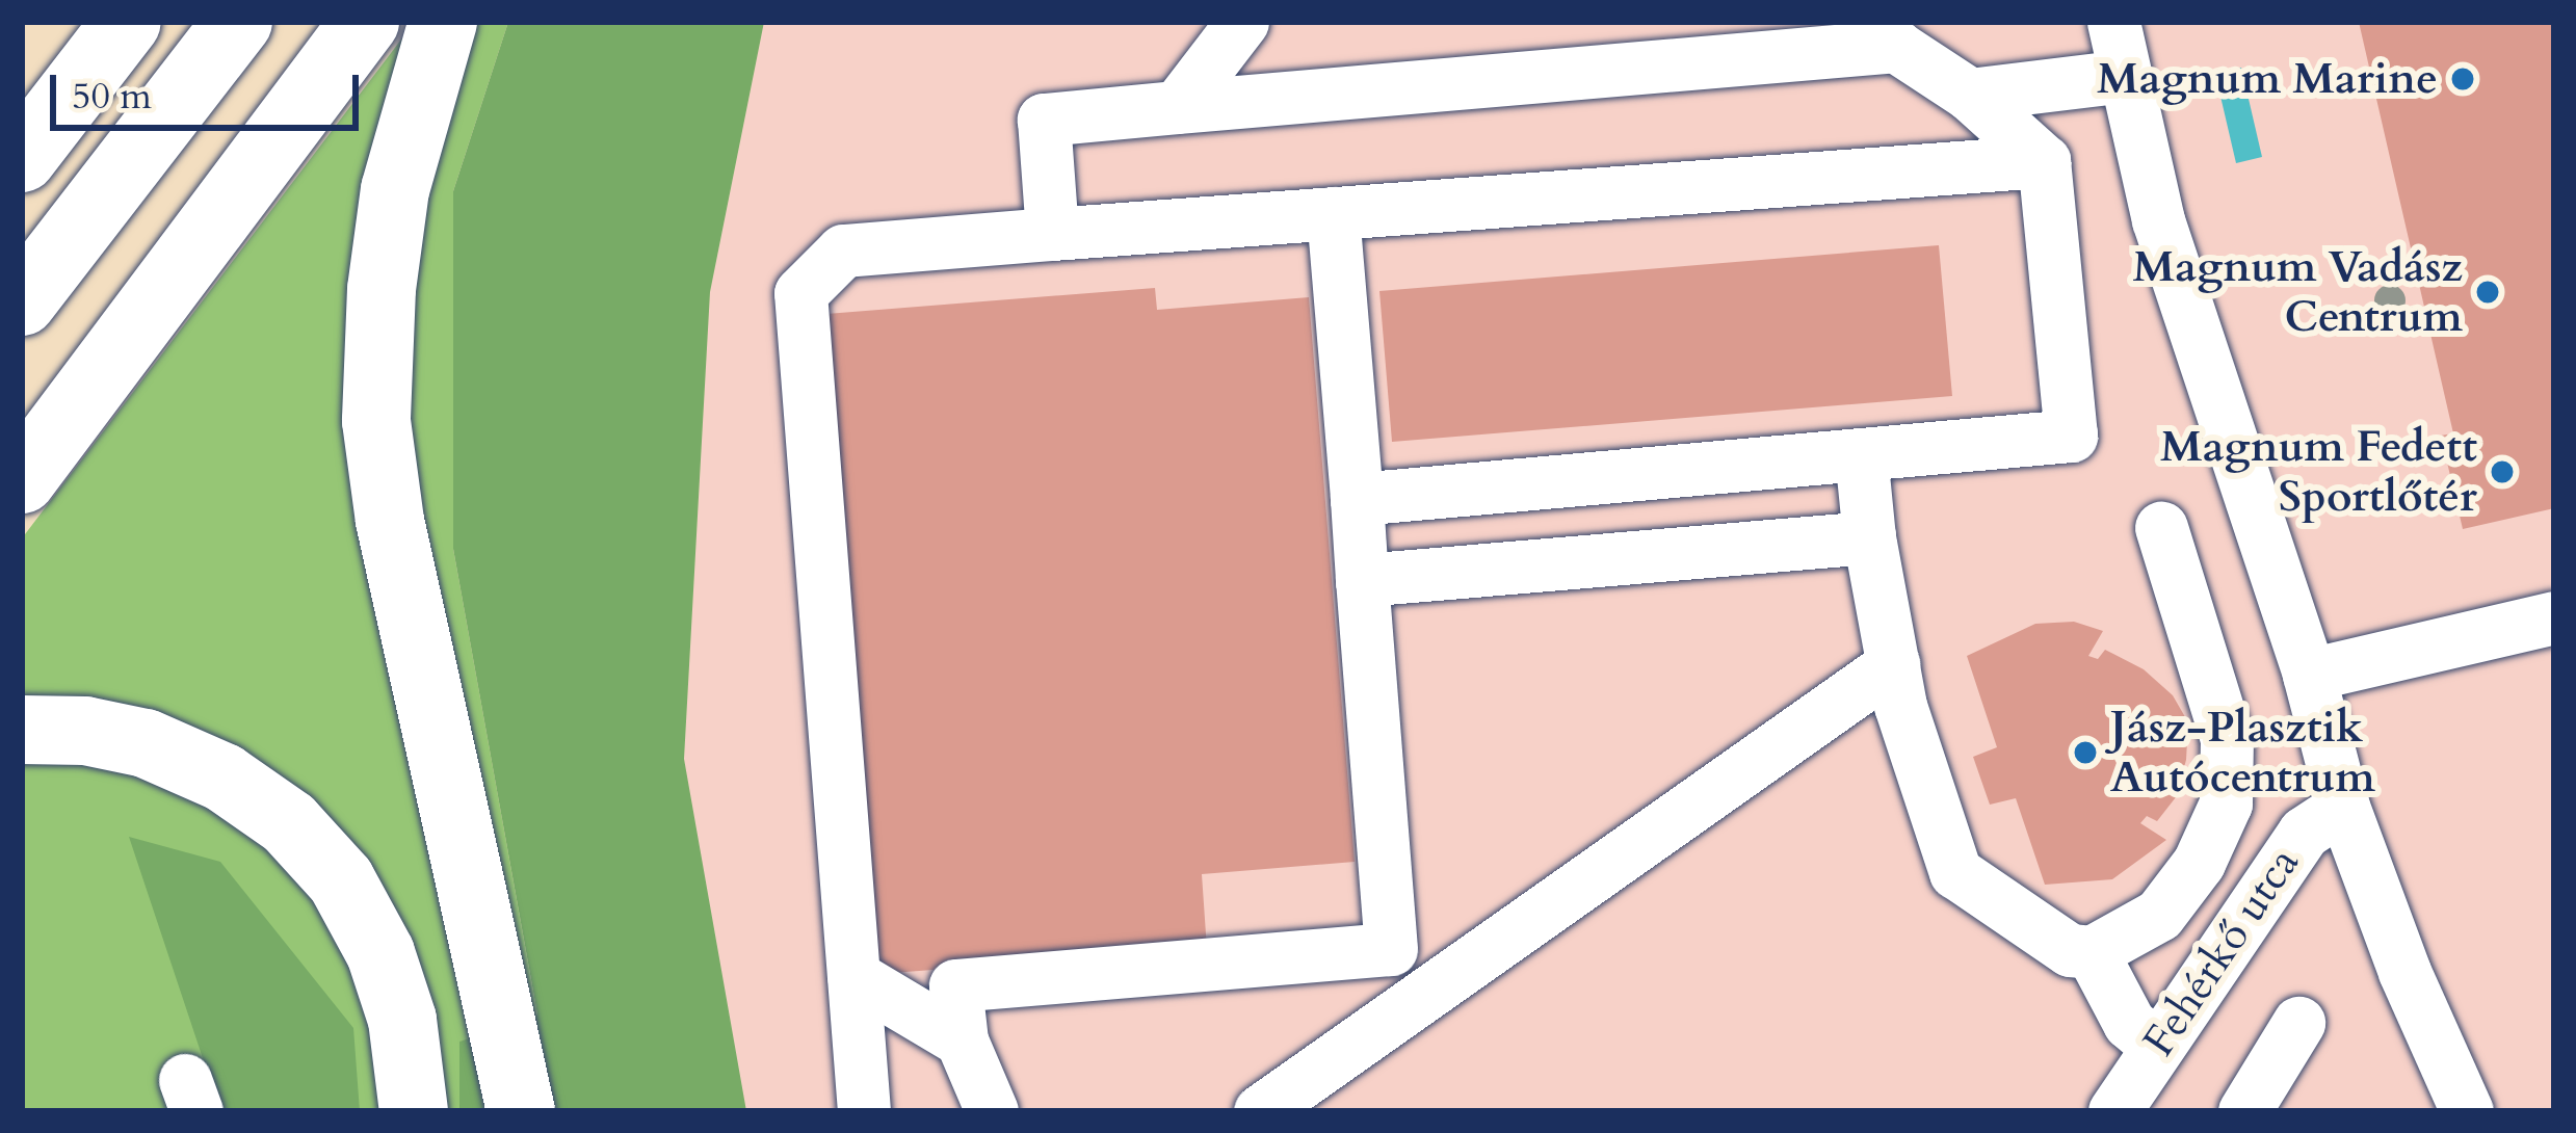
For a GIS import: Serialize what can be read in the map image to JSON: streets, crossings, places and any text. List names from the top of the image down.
{
  "streets": {
    "street": ["Fehérkő utca"]
  },
  "places": [
    "Magnum Marine",
    "Magnum Vadász Centrum",
    "Magnum Fedett Sportlőtér",
    "Jász-Plasztik Autócentrum"
  ],
  "scale_bar": "50 m"
}
